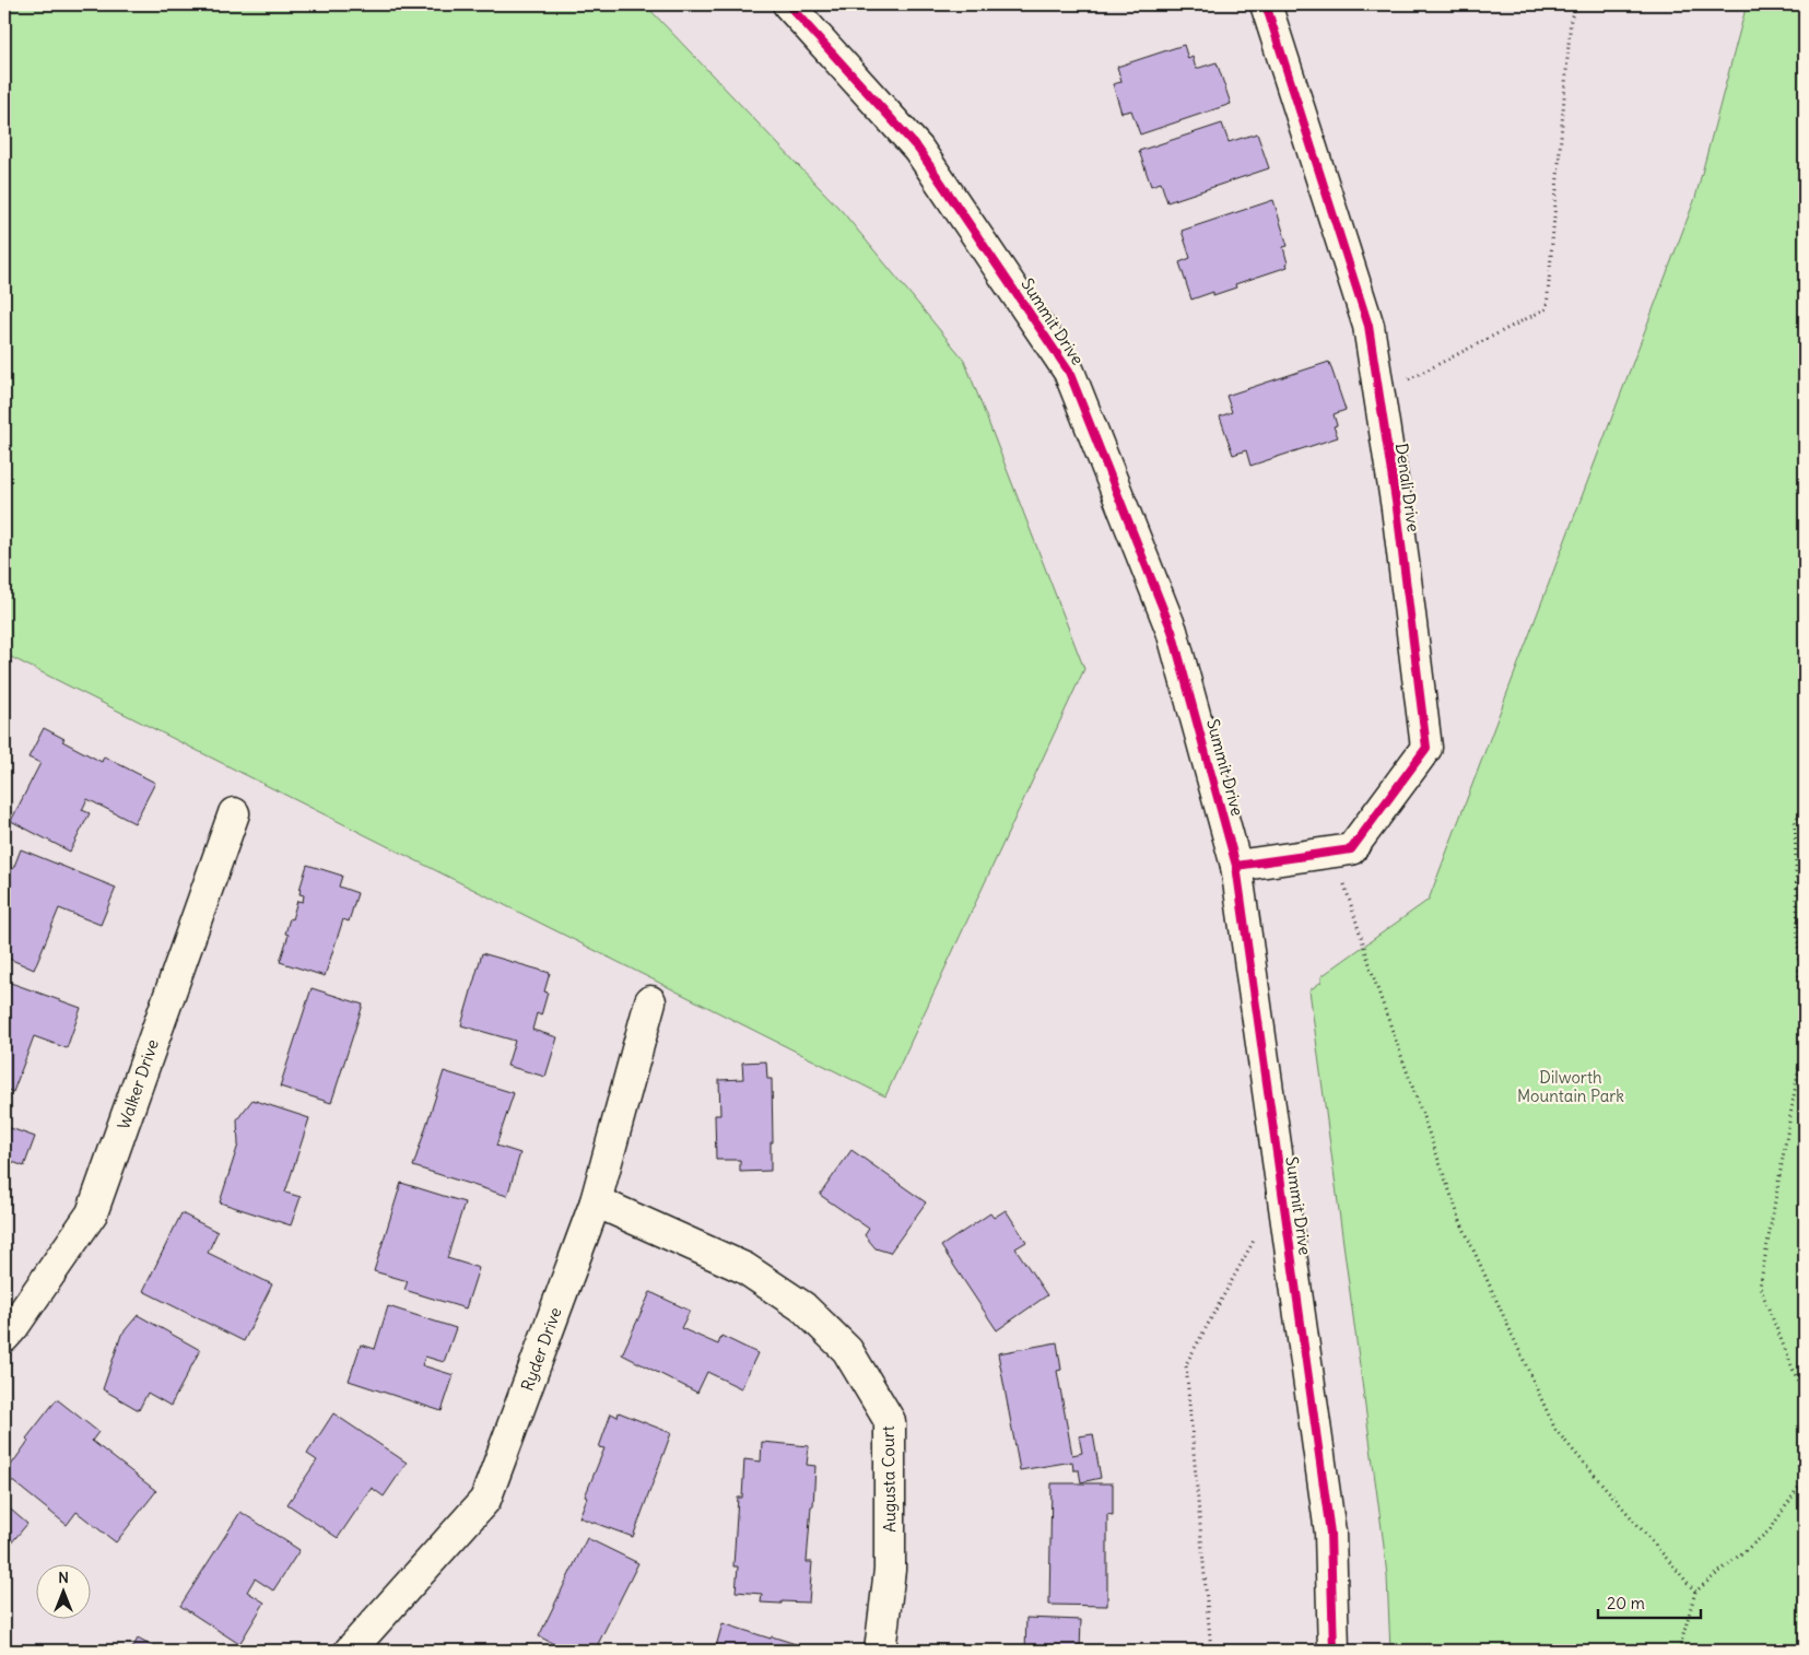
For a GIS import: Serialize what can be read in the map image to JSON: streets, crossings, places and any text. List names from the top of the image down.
{
  "streets": {
    "street": [
      "Summit Drive",
      "Denali Drive",
      "Walker Drive",
      "Ryder Drive",
      "Augusta Court"
    ]
  },
  "crossings": [
    ["Summit Drive", "Denali Drive"],
    ["Ryder Drive", "Augusta Court"]
  ],
  "parks": ["Dilworth Mountain Park"],
  "scale_bar": "20 m",
  "north": "top"
}
